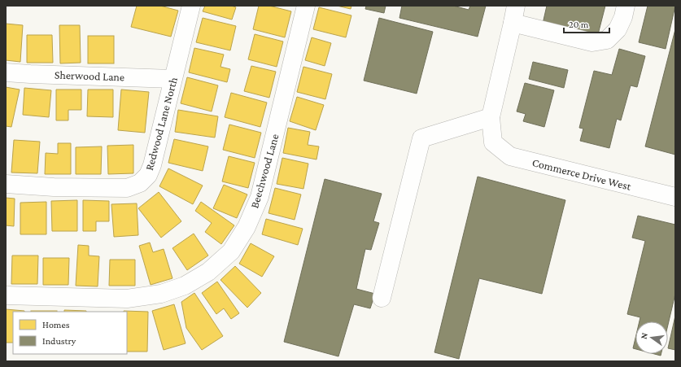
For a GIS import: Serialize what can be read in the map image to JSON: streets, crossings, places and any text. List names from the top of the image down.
{
  "streets": {
    "street": [
      "Sherwood Lane",
      "Redwood Lane North",
      "Beechwood Lane",
      "Commerce Drive West"
    ]
  },
  "crossings": [
    ["Sherwood Lane", "Redwood Lane North"]
  ],
  "legend": ["Homes", "Industry"],
  "scale_bar": "20 m",
  "north": "left"
}
